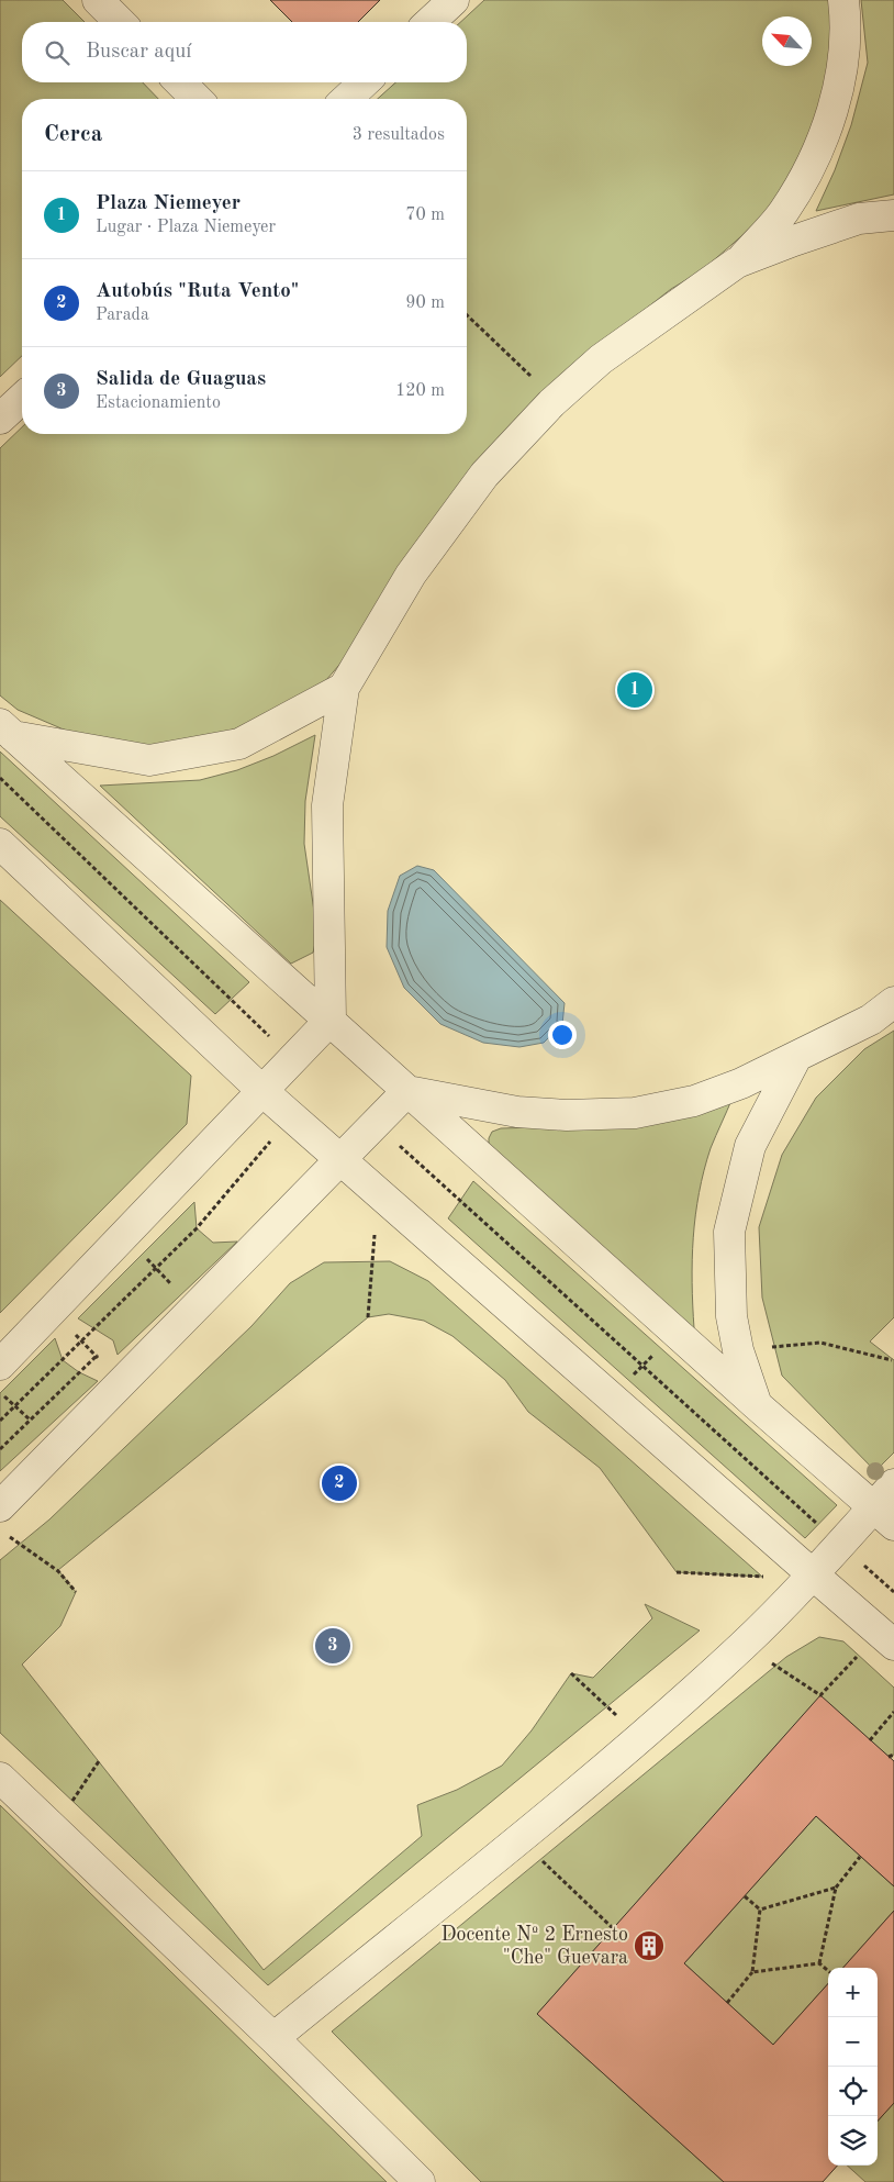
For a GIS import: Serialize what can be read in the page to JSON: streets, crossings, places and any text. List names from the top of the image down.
{
  "places": {
    "building": ["Docente Nº 2 Ernesto \"Che\" Guevara"]
  },
  "north": "top left",
  "page": {
    "search": "Buscar aquí",
    "heading": ["Cerca", "3 resultados"],
    "list": [
      {
        "mark": "1",
        "name": "Plaza Niemeyer",
        "note": "Lugar · Plaza Niemeyer",
        "value": "70 m"
      },
      {
        "mark": "2",
        "name": "Autobús \"Ruta Vento\"",
        "note": "Parada",
        "value": "90 m"
      },
      {
        "mark": "3",
        "name": "Salida de Guaguas",
        "note": "Estacionamiento",
        "value": "120 m"
      }
    ],
    "pins": ["1", "2", "3"],
    "map_buttons": ["+", "−"]
  }
}
